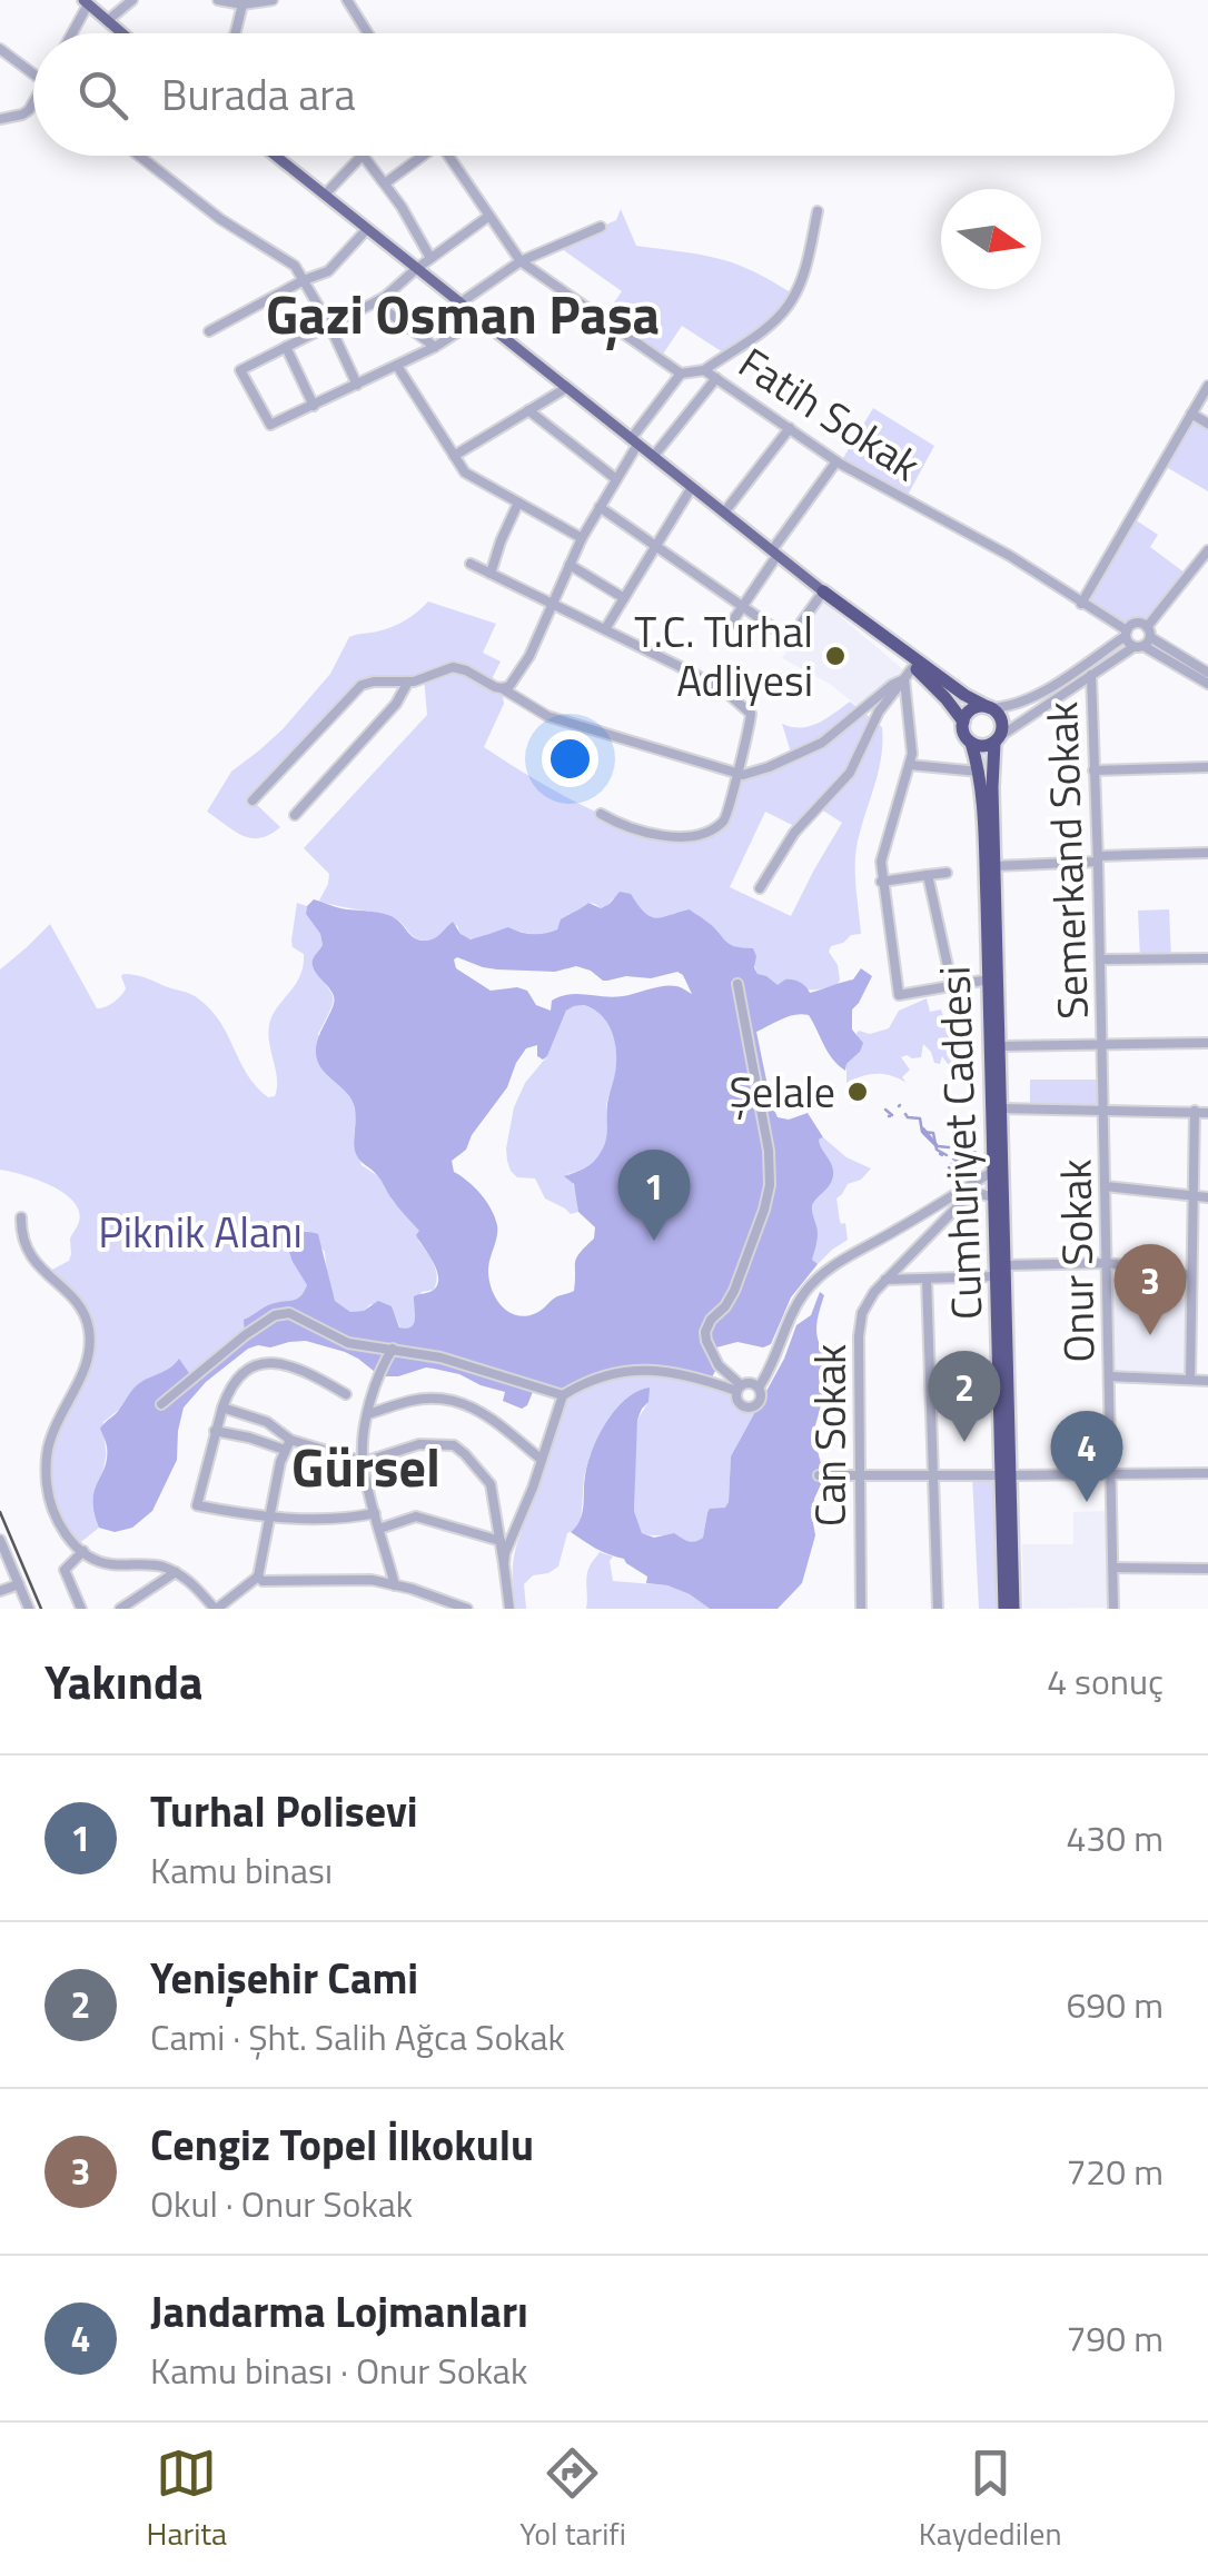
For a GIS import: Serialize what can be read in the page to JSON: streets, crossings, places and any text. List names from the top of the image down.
{
  "streets": {
    "highway": ["Cumhuriyet Caddesi"],
    "street": [
      "Fatih Sokak",
      "Semerkand Sokak",
      "Onur Sokak",
      "Can Sokak"
    ]
  },
  "crossings": [
    ["Semerkand Sokak", "Onur Sokak"]
  ],
  "districts": ["Gazi Osman Paşa", "Gürsel"],
  "parks": ["Piknik Alanı"],
  "places": ["T.C. Turhal Adliyesi", "Şelale"],
  "north": "right",
  "page": {
    "search": "Burada ara",
    "pins": [
      "1",
      "3",
      "2",
      "4"
    ],
    "heading": ["Yakında", "4 sonuç"],
    "list": [
      {
        "mark": "1",
        "name": "Turhal Polisevi",
        "note": "Kamu binası",
        "value": "430 m"
      },
      {
        "mark": "2",
        "name": "Yenişehir Cami",
        "note": "Cami · Şht. Salih Ağca Sokak",
        "value": "690 m"
      },
      {
        "mark": "3",
        "name": "Cengiz Topel İlkokulu",
        "note": "Okul · Onur Sokak",
        "value": "720 m"
      },
      {
        "mark": "4",
        "name": "Jandarma Lojmanları",
        "note": "Kamu binası · Onur Sokak",
        "value": "790 m"
      }
    ],
    "nav": ["Harita", "Yol tarifi", "Kaydedilen"]
  }
}
